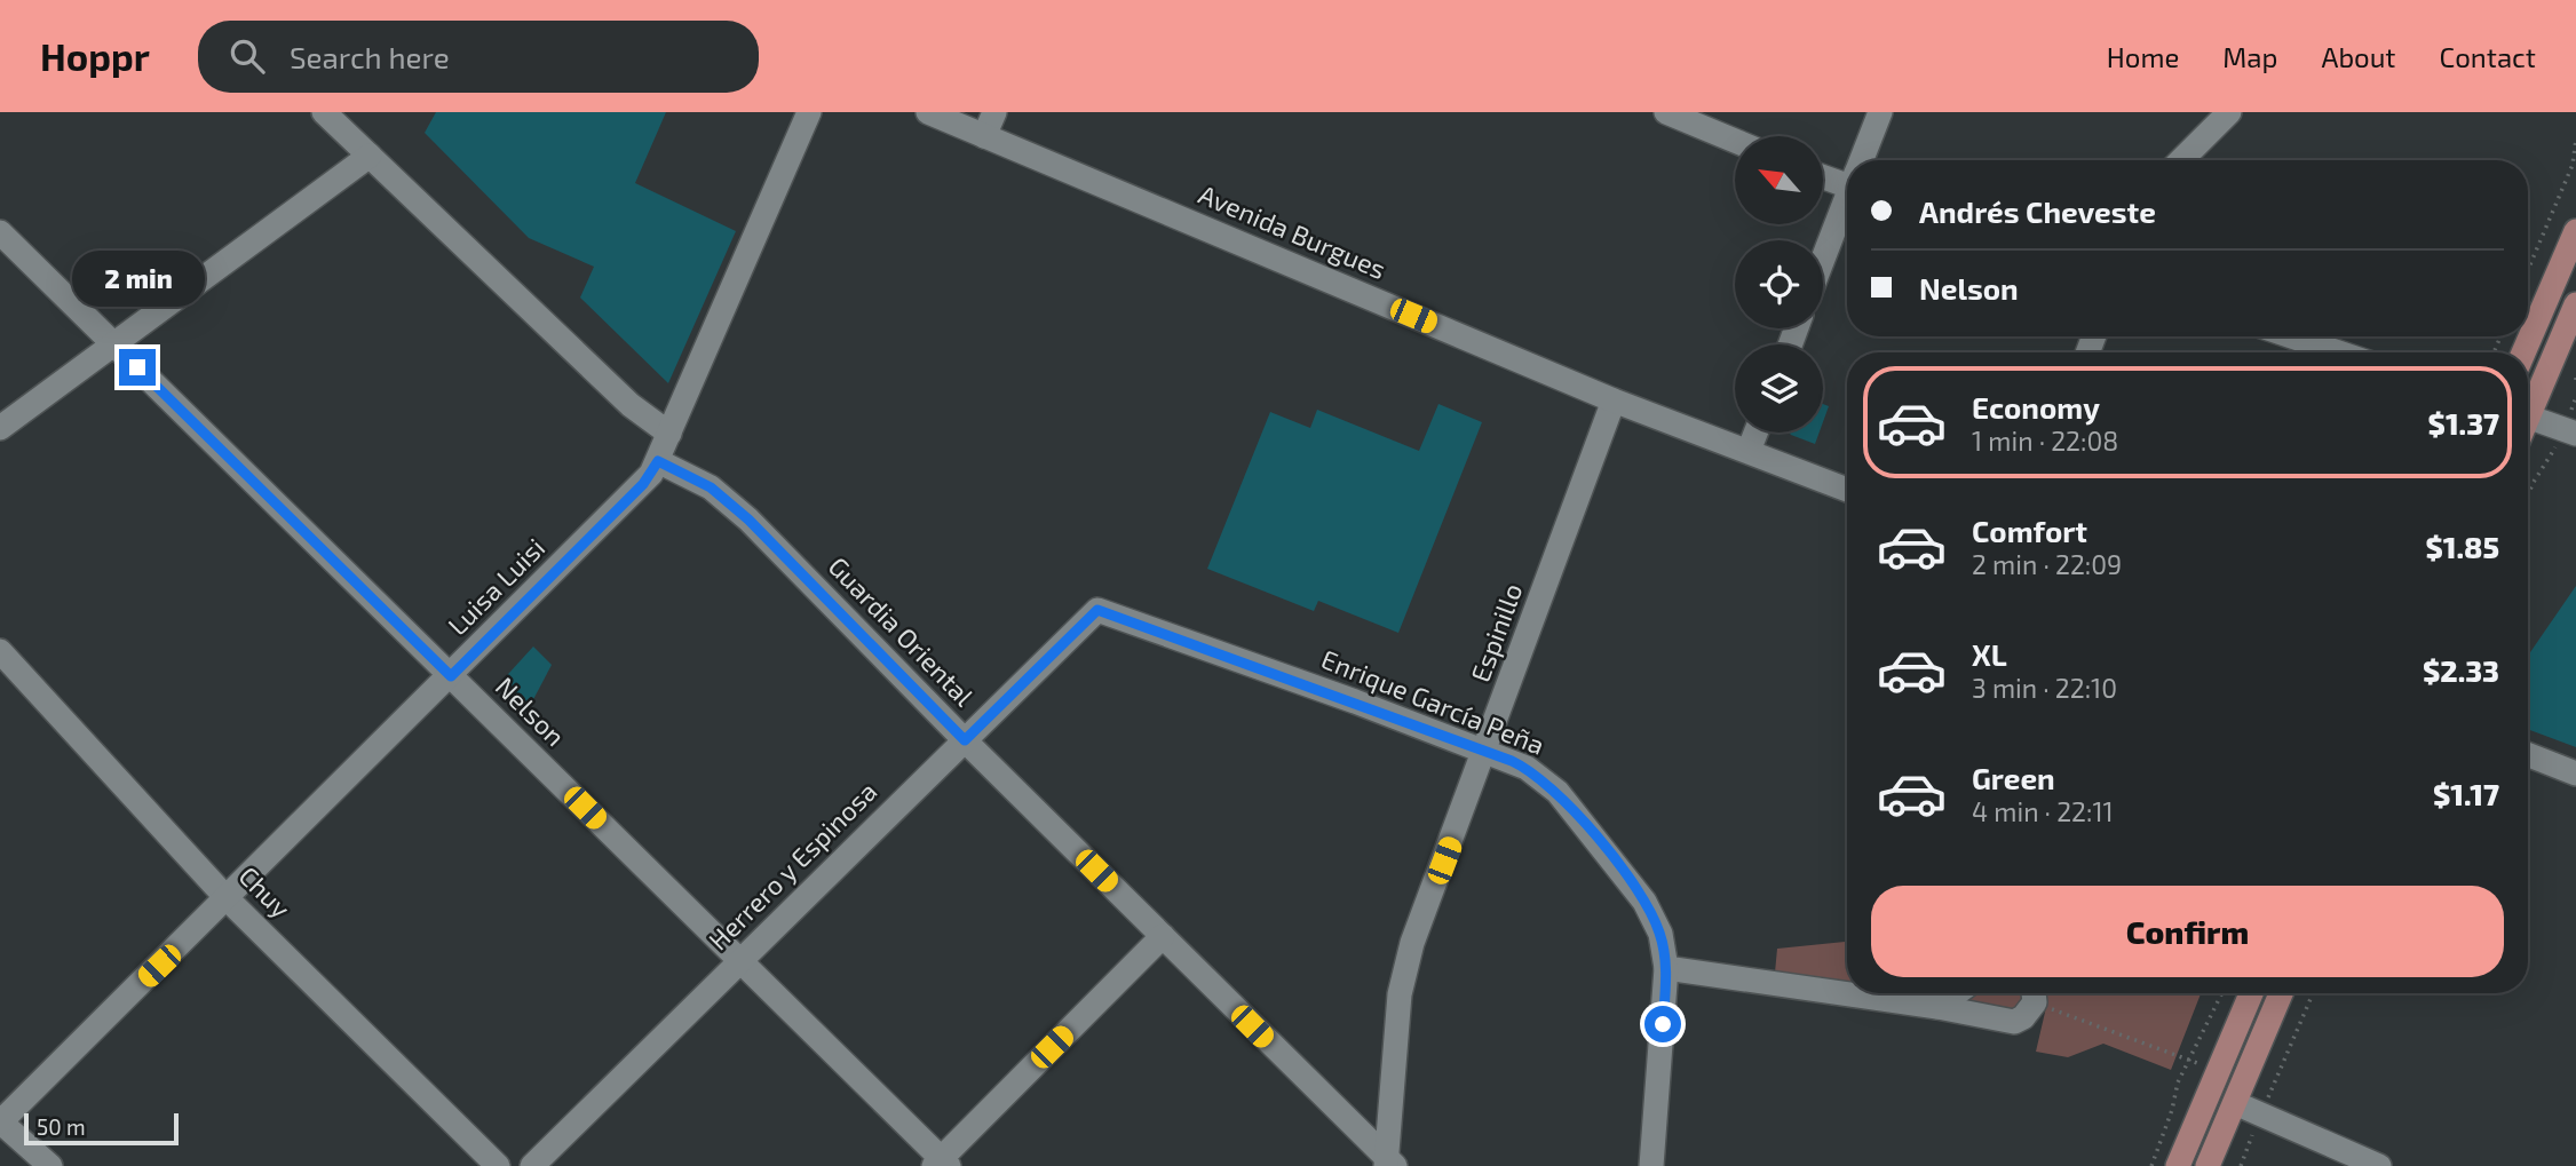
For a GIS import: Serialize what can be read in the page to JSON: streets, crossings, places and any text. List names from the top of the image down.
{
  "streets": {
    "street": [
      "Avenida Burgues",
      "Luisa Luisi",
      "Guardia Oriental",
      "Espinillo",
      "Enrique García Peña",
      "Nelson",
      "Herrero y Espinosa",
      "Chuy"
    ]
  },
  "crossings": [
    ["Avenida Burgues", "Espinillo"],
    ["Luisa Luisi", "Guardia Oriental"],
    ["Luisa Luisi", "Nelson"],
    ["Luisa Luisi", "Chuy"],
    ["Guardia Oriental", "Espinillo"],
    ["Guardia Oriental", "Herrero y Espinosa"],
    ["Espinillo", "Enrique García Peña"],
    ["Enrique García Peña", "Herrero y Espinosa"],
    ["Nelson", "Herrero y Espinosa"]
  ],
  "scale_bar": "50 m",
  "north": "top left",
  "page": {
    "header": "Hoppr",
    "search": "Search here",
    "nav": [
      "Home",
      "Map",
      "About",
      "Contact"
    ],
    "banner": ["Andrés Cheveste", "Nelson"],
    "bubble": "2 min",
    "list": [
      {
        "name": "Economy",
        "note": "1 min · 22:08",
        "value": "$1.37"
      },
      {
        "name": "Comfort",
        "note": "2 min · 22:09",
        "value": "$1.85"
      },
      {
        "name": "XL",
        "note": "3 min · 22:10",
        "value": "$2.33"
      },
      {
        "name": "Green",
        "note": "4 min · 22:11",
        "value": "$1.17"
      }
    ],
    "buttons": "Confirm",
    "scale": "50 m"
  }
}
